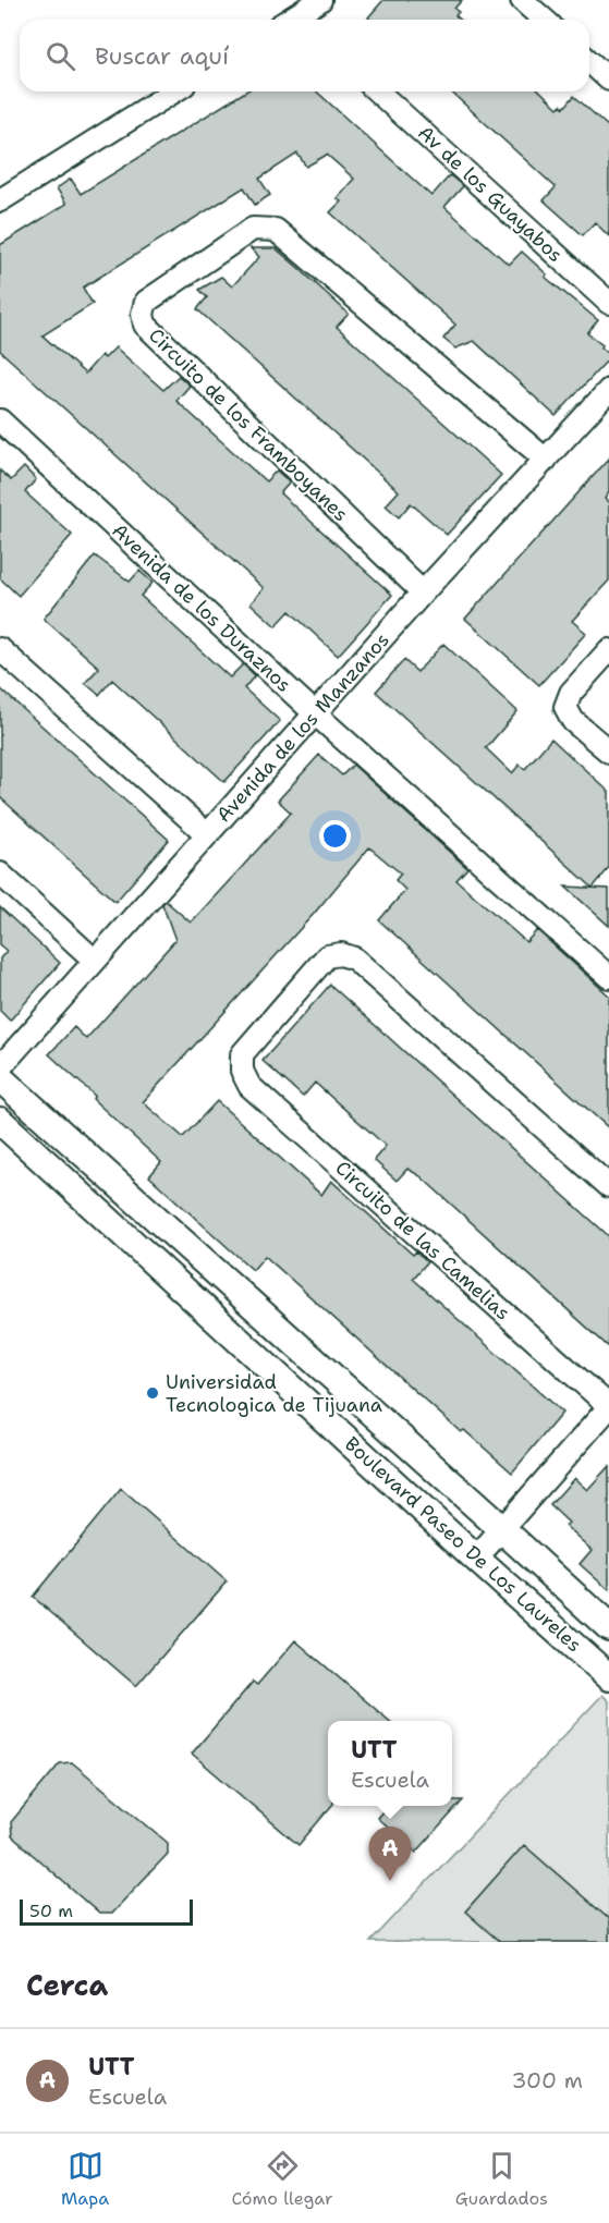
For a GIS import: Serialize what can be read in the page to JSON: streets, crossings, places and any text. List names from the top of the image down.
{
  "streets": {
    "street": [
      "Av de los Guayabos",
      "Circuito de los Framboyanes",
      "Avenida de los Duraznos",
      "Avenida de los Manzanos",
      "Circuito de las Camelias",
      "Boulevard Paseo De Los Laureles"
    ]
  },
  "crossings": [
    ["Circuito de los Framboyanes", "Avenida de los Manzanos"],
    ["Avenida de los Duraznos", "Avenida de los Manzanos"]
  ],
  "places": ["Universidad Tecnologica de Tijuana"],
  "scale_bar": "50 m",
  "page": {
    "search": "Buscar aquí",
    "popup": ["UTT", "Escuela"],
    "pins": "A",
    "scale": "50 m",
    "heading": "Cerca",
    "list": [
      {
        "mark": "A",
        "name": "UTT",
        "note": "Escuela",
        "value": "300 m"
      }
    ],
    "nav": ["Mapa", "Cómo llegar", "Guardados"]
  }
}
